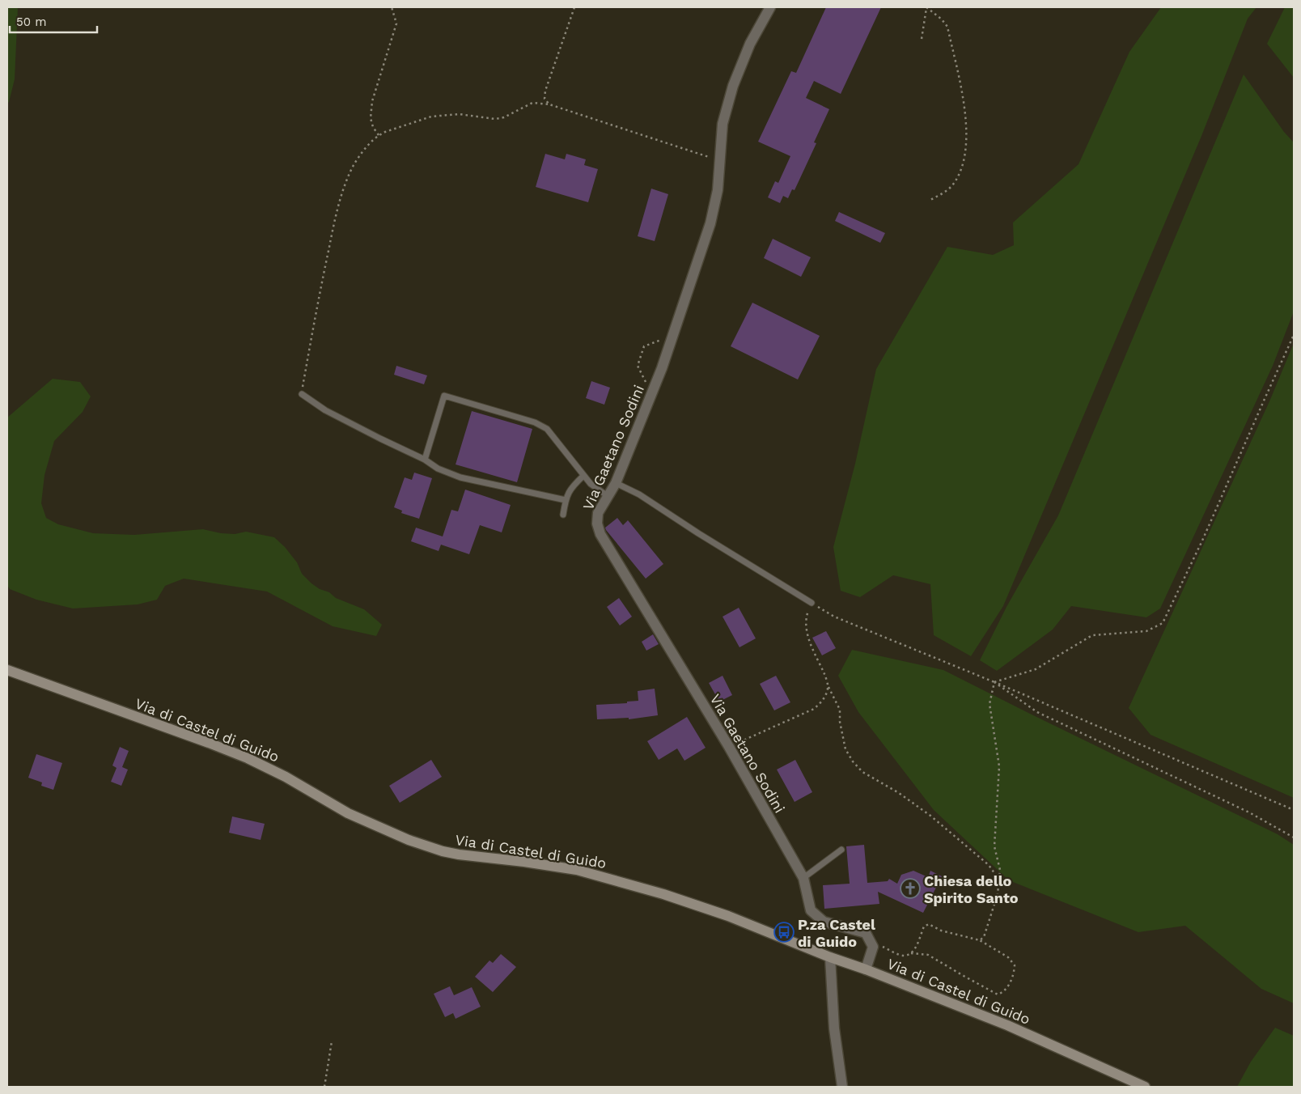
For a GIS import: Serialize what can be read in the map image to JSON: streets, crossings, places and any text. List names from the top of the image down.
{
  "streets": {
    "street": ["Via Gaetano Sodini", "Via di Castel di Guido"]
  },
  "places": {
    "church": ["Chiesa dello Spirito Santo"],
    "bus stop": ["P.za Castel di Guido"]
  },
  "scale_bar": "50 m"
}
